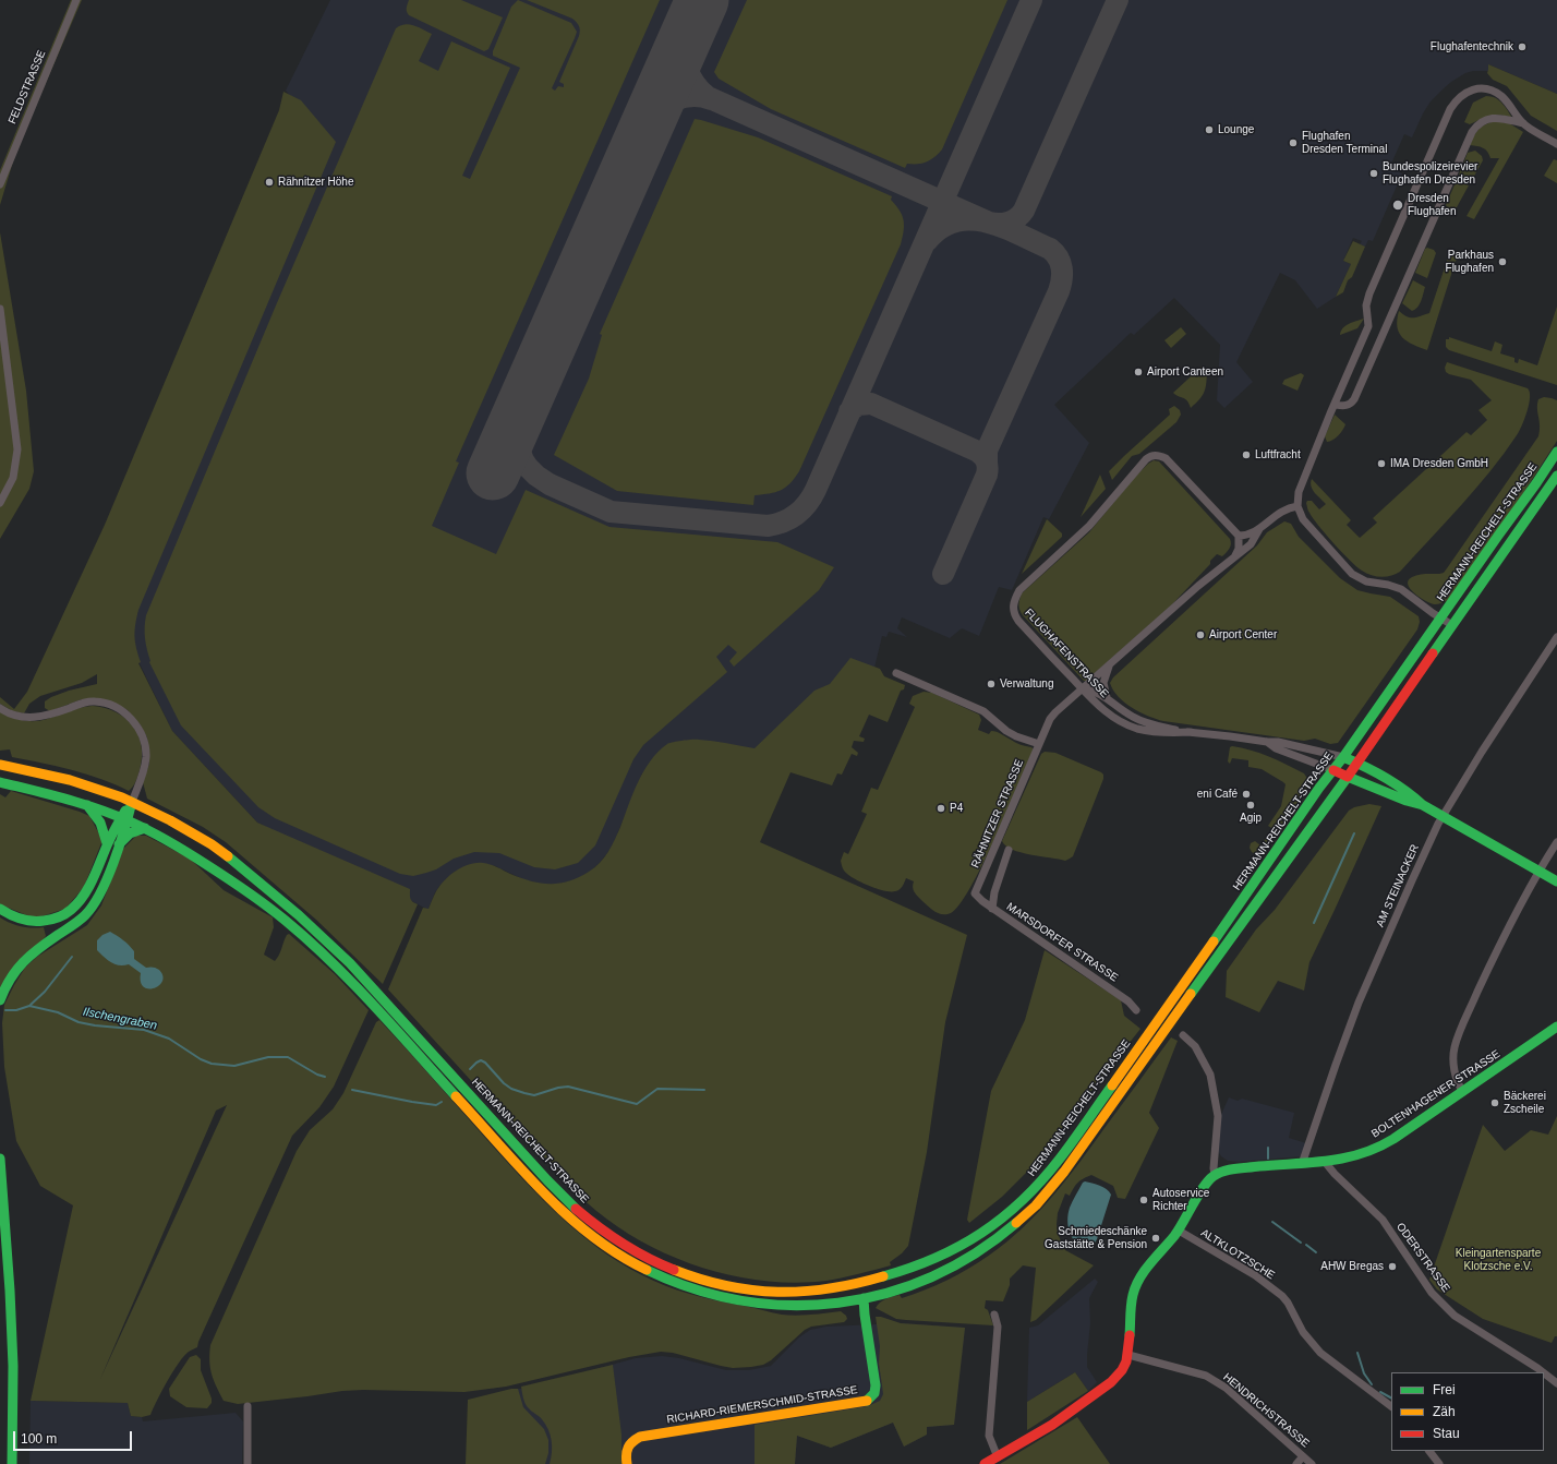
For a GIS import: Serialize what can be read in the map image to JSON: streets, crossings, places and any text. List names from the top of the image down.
{
  "streets": {
    "main road": [
      "HERMANN-REICHELT-STRASSE",
      "FLUGHAFENSTRASSE",
      "BOLTENHAGENER STRASSE",
      "RICHARD-RIEMERSCHMID-STRASSE"
    ],
    "street": [
      "FELDSTRASSE",
      "RÄHNITZER STRASSE",
      "AM STEINACKER",
      "MARSDORFER STRASSE",
      "ALTKLOTZSCHE",
      "ODERSTRASSE",
      "HENDRICHSTRASSE"
    ]
  },
  "crossings": [
    ["HERMANN-REICHELT-STRASSE", "FLUGHAFENSTRASSE"],
    ["FLUGHAFENSTRASSE", "RÄHNITZER STRASSE"],
    ["FLUGHAFENSTRASSE", "AM STEINACKER"],
    ["RÄHNITZER STRASSE", "MARSDORFER STRASSE"],
    ["AM STEINACKER", "BOLTENHAGENER STRASSE"],
    ["BOLTENHAGENER STRASSE", "ODERSTRASSE"]
  ],
  "water": ["Ilschengraben"],
  "parks": ["Kleingartensparte Klotzsche e.V."],
  "places": [
    "Flughafentechnik",
    "Lounge",
    "Flughafen Dresden Terminal",
    "Bundespolizeirevier Flughafen Dresden",
    "Rähnitzer Höhe",
    "Dresden Flughafen",
    "Parkhaus Flughafen",
    "Airport Canteen",
    "Luftfracht",
    "IMA Dresden GmbH",
    "Airport Center",
    "Verwaltung",
    "eni Café",
    "Agip",
    "P4",
    "Bäckerei Zscheile",
    "Autoservice Richter",
    "Schmiedeschänke Gaststätte & Pension",
    "AHW Bregas"
  ],
  "legend": ["Frei", "Zäh", "Stau"],
  "scale_bar": "100 m"
}
